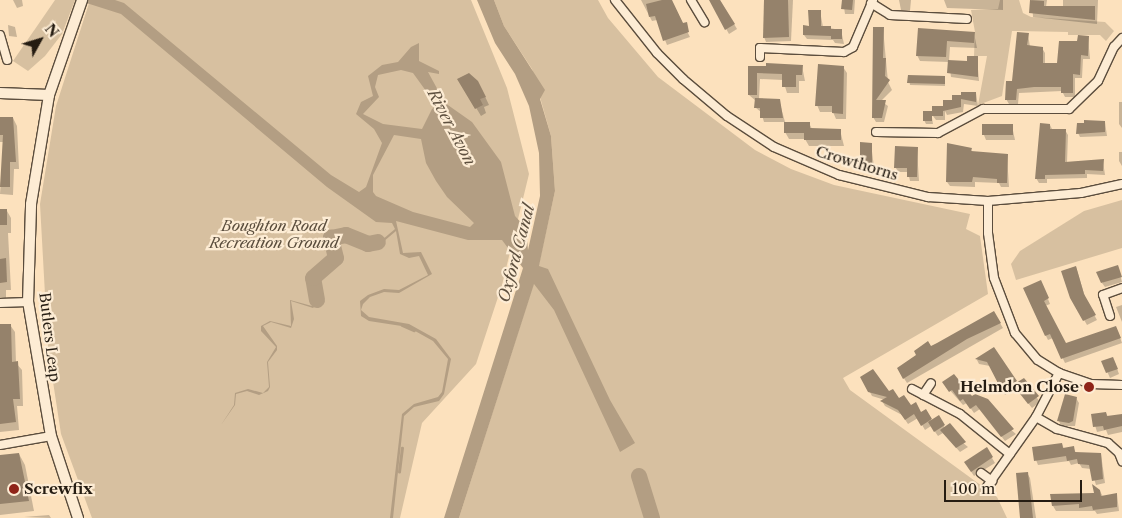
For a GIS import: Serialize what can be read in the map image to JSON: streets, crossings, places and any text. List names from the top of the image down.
{
  "streets": {
    "street": ["Crowthorns", "Butlers Leap"]
  },
  "water": ["River Avon", "Oxford Canal"],
  "parks": ["Boughton Road Recreation Ground"],
  "places": ["Helmdon Close", "Screwfix"],
  "scale_bar": "100 m",
  "north": "top right"
}
